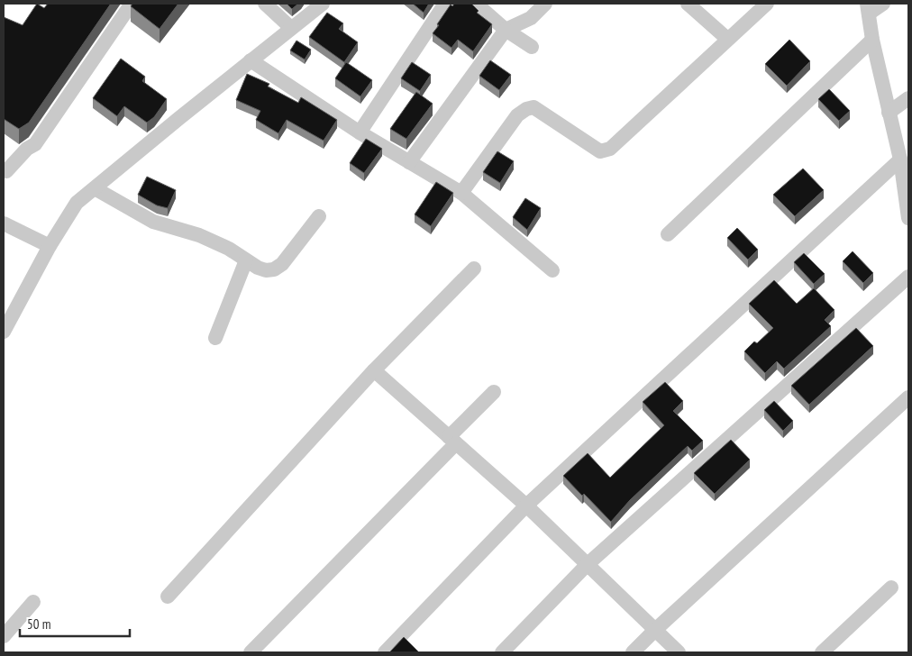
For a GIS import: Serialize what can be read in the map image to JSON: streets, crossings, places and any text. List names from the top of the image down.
{
  "scale_bar": "50 m"
}
